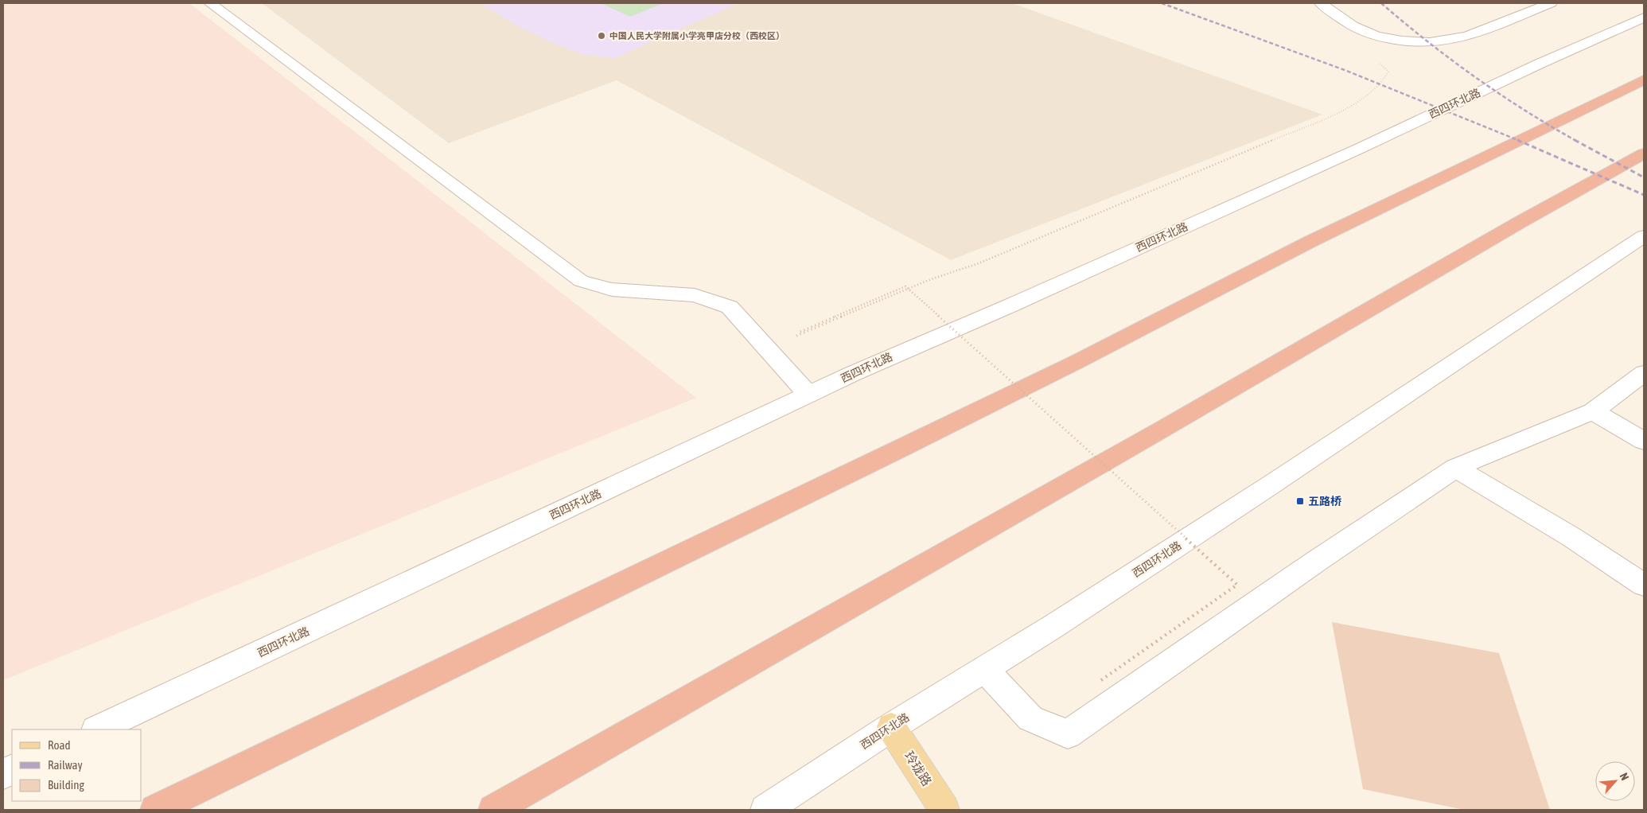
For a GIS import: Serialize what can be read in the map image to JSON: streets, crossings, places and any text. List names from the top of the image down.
{
  "streets": {
    "main road": ["玲珑路"],
    "street": ["西四环北路"]
  },
  "crossings": [
    ["西四环北路", "玲珑路"]
  ],
  "places": {
    "other": ["中国人民大学附属小学亮甲店分校（西校区）"],
    "transit": ["五路桥"]
  },
  "legend": ["Road", "Railway", "Building"],
  "north": "top right"
}
